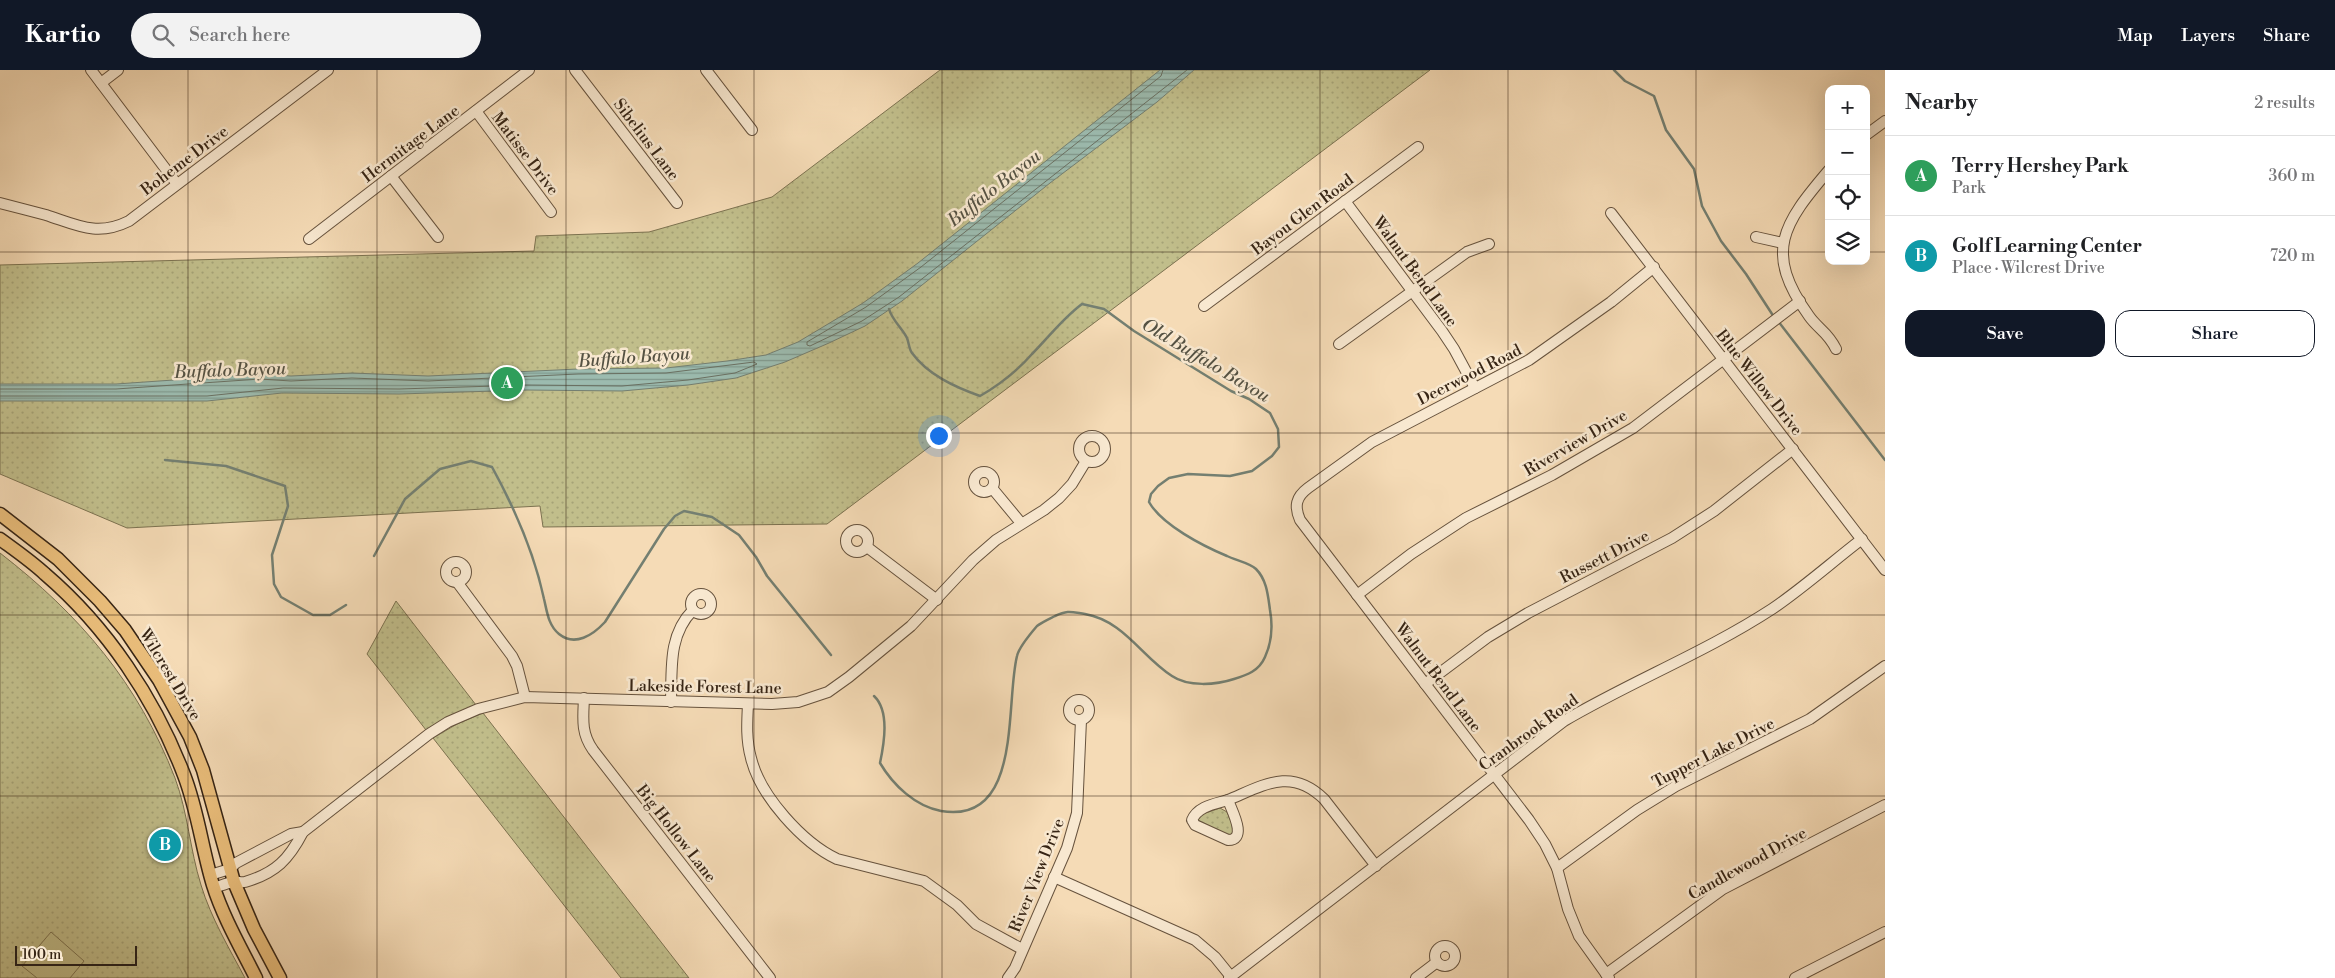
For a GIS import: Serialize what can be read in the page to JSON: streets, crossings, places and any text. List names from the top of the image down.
{
  "streets": {
    "main road": ["Wilcrest Drive"],
    "street": [
      "Sibelius Lane",
      "Hermitage Lane",
      "Matisse Drive",
      "Boheme Drive",
      "Bayou Glen Road",
      "Walnut Bend Lane",
      "Deerwood Road",
      "Blue Willow Drive",
      "Riverview Drive",
      "Russett Drive",
      "Lakeside Forest Lane",
      "Cranbrook Road",
      "Tupper Lake Drive",
      "Big Hollow Lane",
      "Candlewood Drive",
      "River View Drive"
    ]
  },
  "crossings": [
    ["Hermitage Lane", "Matisse Drive"],
    ["Bayou Glen Road", "Walnut Bend Lane"],
    ["Walnut Bend Lane", "Deerwood Road"],
    ["Walnut Bend Lane", "Riverview Drive"],
    ["Walnut Bend Lane", "Russett Drive"],
    ["Walnut Bend Lane", "Cranbrook Road"],
    ["Walnut Bend Lane", "Tupper Lake Drive"],
    ["Walnut Bend Lane", "Candlewood Drive"],
    ["Deerwood Road", "Blue Willow Drive"],
    ["Blue Willow Drive", "Riverview Drive"],
    ["Blue Willow Drive", "Russett Drive"],
    ["Blue Willow Drive", "Cranbrook Road"],
    ["Wilcrest Drive", "Lakeside Forest Lane"],
    ["Lakeside Forest Lane", "Big Hollow Lane"]
  ],
  "water": ["Buffalo Bayou", "Old Buffalo Bayou"],
  "scale_bar": "100 m",
  "page": {
    "header": "Kartio",
    "search": "Search here",
    "nav": ["Map", "Layers", "Share"],
    "heading": ["Nearby", "2 results"],
    "map_buttons": ["+", "−"],
    "list": [
      {
        "mark": "A",
        "name": "Terry Hershey Park",
        "note": "Park",
        "value": "360 m"
      },
      {
        "mark": "B",
        "name": "Golf Learning Center",
        "note": "Place · Wilcrest Drive",
        "value": "720 m"
      }
    ],
    "buttons": ["Save", "Share"],
    "pins": ["A", "B"],
    "scale": "100 m"
  }
}
